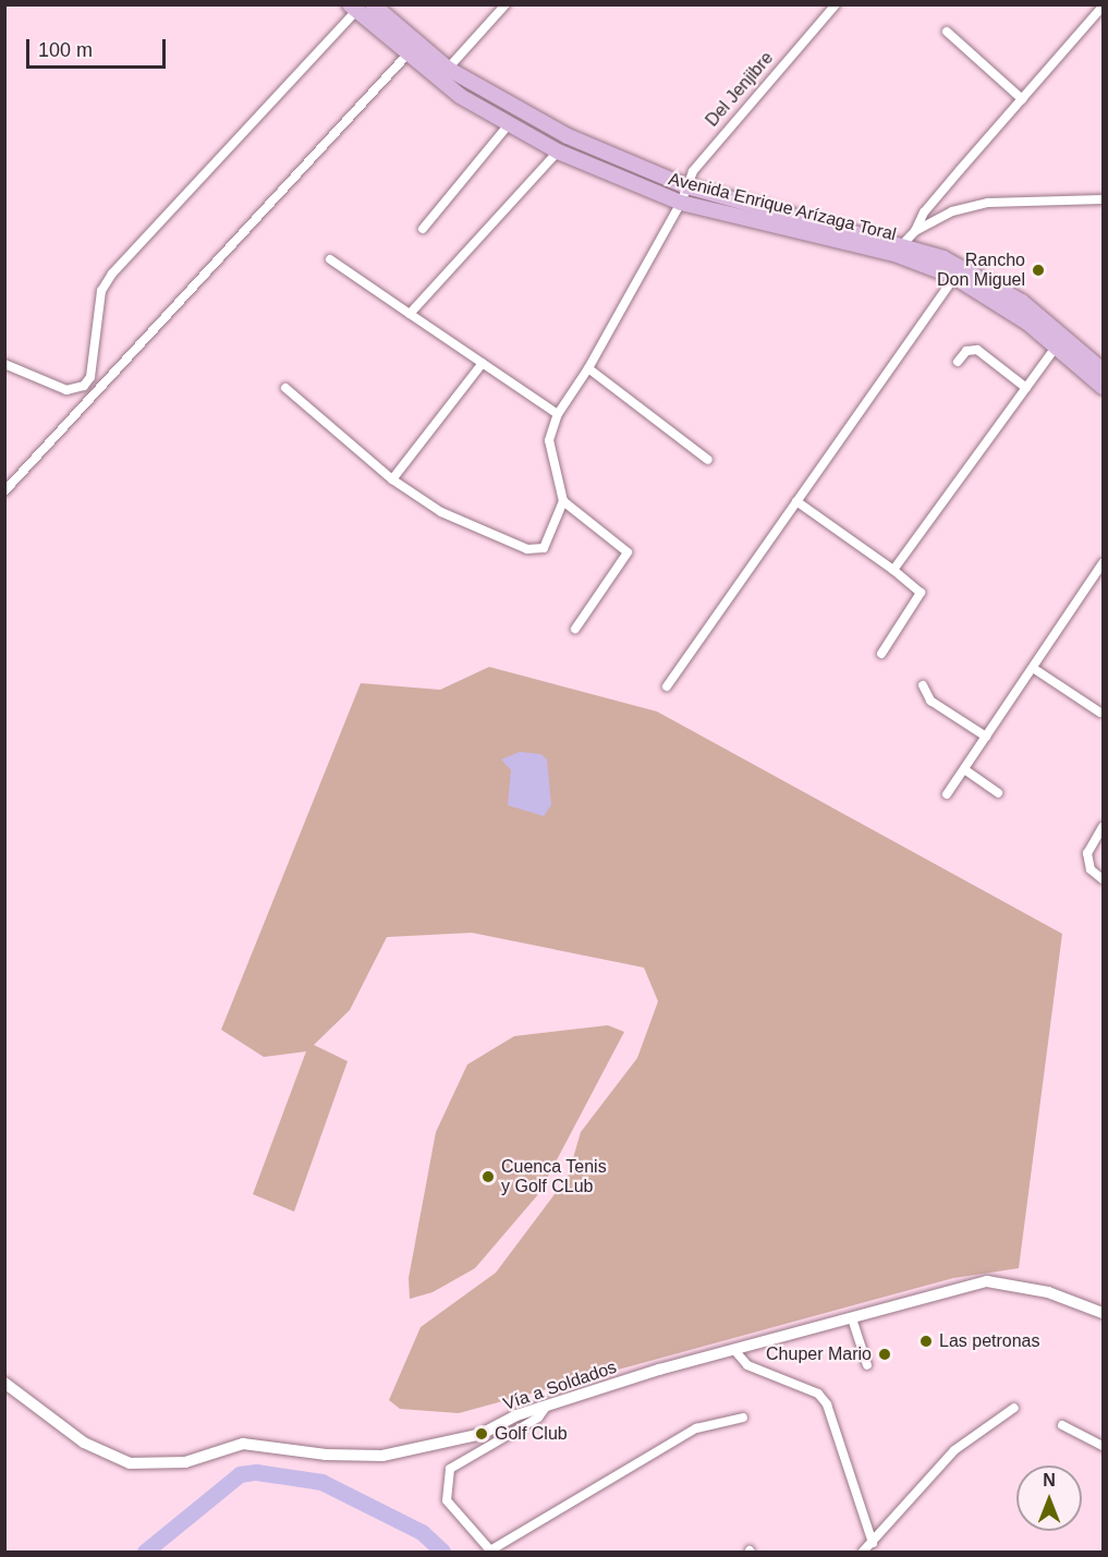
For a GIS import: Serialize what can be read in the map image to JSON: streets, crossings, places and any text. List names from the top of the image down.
{
  "streets": {
    "main road": ["Avenida Enrique Arízaga Toral"],
    "street": ["Del Jenjibre", "Vía a Soldados"]
  },
  "crossings": [
    ["Del Jenjibre", "Avenida Enrique Arízaga Toral"]
  ],
  "places": [
    "Rancho Don Miguel",
    "Cuenca Tenis y Golf CLub",
    "Las petronas",
    "Chuper Mario",
    "Golf Club"
  ],
  "scale_bar": "100 m",
  "north": "top"
}
